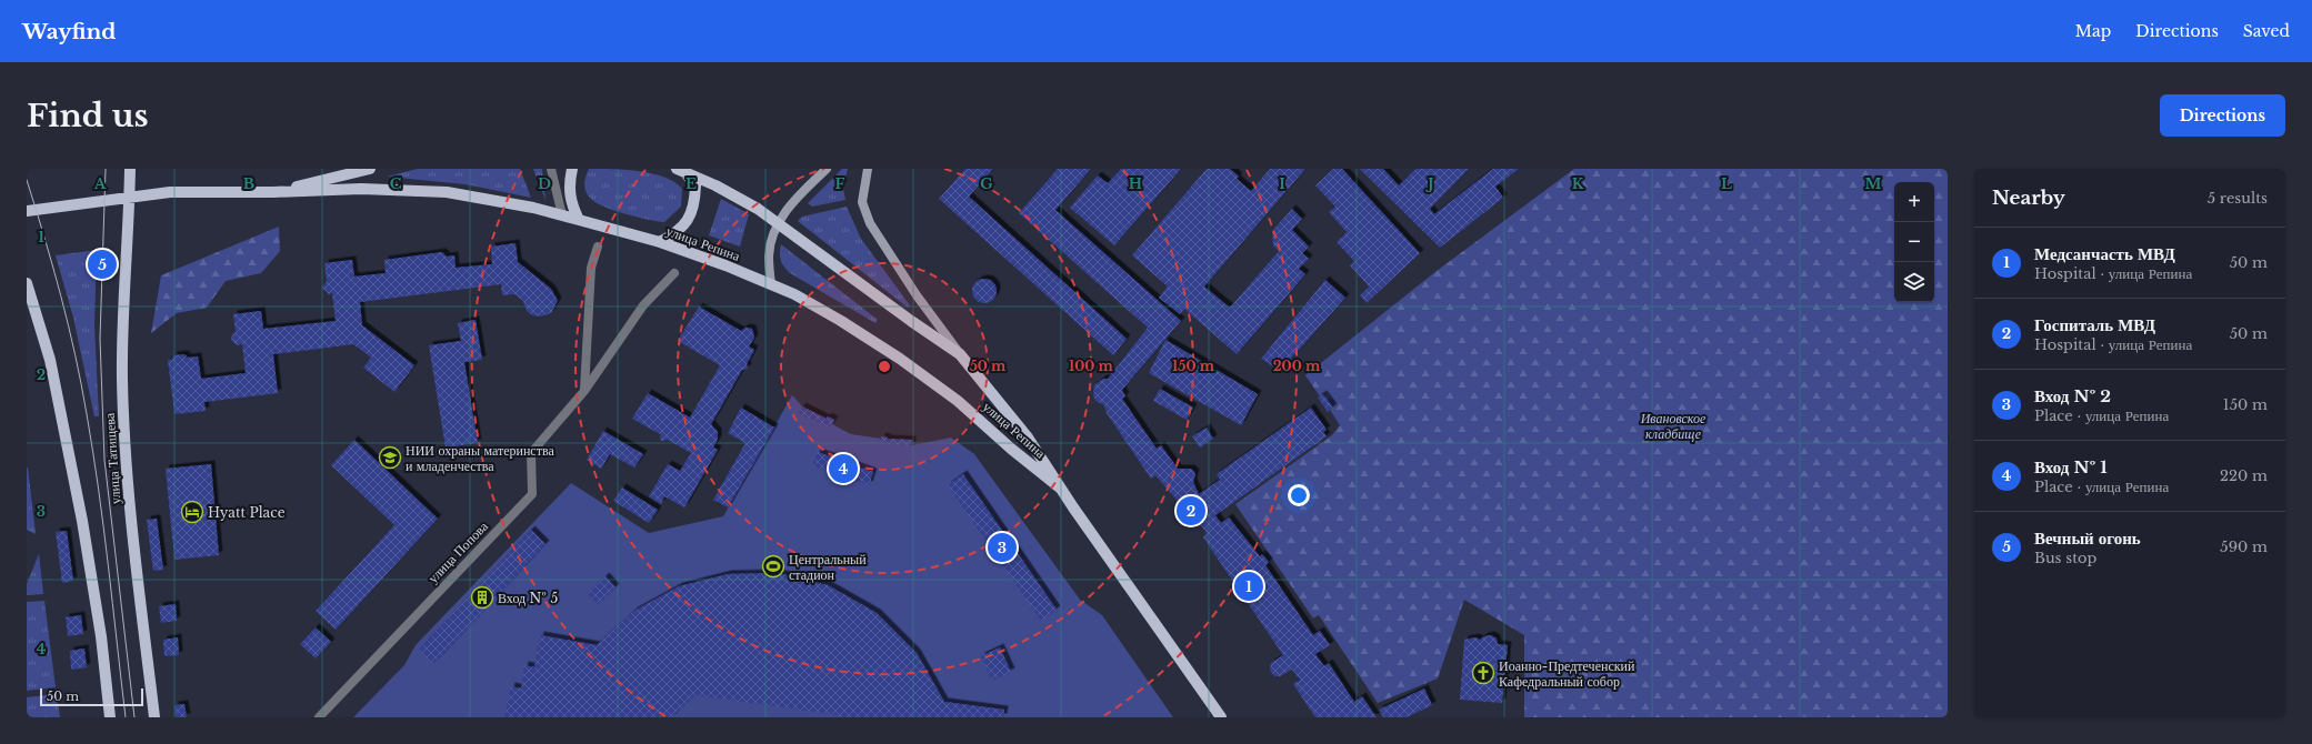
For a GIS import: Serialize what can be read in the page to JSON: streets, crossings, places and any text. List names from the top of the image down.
{
  "streets": {
    "main road": ["улица Репина", "улица Татищева"],
    "street": ["улица Попова"]
  },
  "crossings": [
    ["улица Репина", "улица Татищева"]
  ],
  "parks": ["Ивановское кладбище"],
  "places": {
    "school or university": ["НИИ охраны материнства и младенчества"],
    "hotel": ["Hyatt Place"],
    "sports": ["Центральный стадион"],
    "building": ["Вход № 5"],
    "church": ["Иоанно-Предтеченский Кафедральный собор"]
  },
  "scale_bar": "50 m",
  "page": {
    "header": "Wayfind",
    "nav": ["Map", "Directions", "Saved"],
    "buttons": "Directions",
    "title": "Find us",
    "heading": ["Nearby", "5 results"],
    "map_buttons": ["+", "−"],
    "list": [
      {
        "mark": "1",
        "name": "Медсанчасть МВД",
        "note": "Hospital · улица Репина",
        "value": "50 m"
      },
      {
        "mark": "2",
        "name": "Госпиталь МВД",
        "note": "Hospital · улица Репина",
        "value": "50 m"
      },
      {
        "mark": "3",
        "name": "Вход № 2",
        "note": "Place · улица Репина",
        "value": "150 m"
      },
      {
        "mark": "4",
        "name": "Вход № 1",
        "note": "Place · улица Репина",
        "value": "220 m"
      },
      {
        "mark": "5",
        "name": "Вечный огонь",
        "note": "Bus stop",
        "value": "590 m"
      }
    ],
    "pins": [
      "5",
      "4",
      "2",
      "3",
      "1"
    ],
    "scale": "50 m"
  },
  "grid": {
    "columns": [
      "A",
      "B",
      "C",
      "D",
      "E",
      "F",
      "G",
      "H",
      "I",
      "J",
      "K",
      "L",
      "M"
    ],
    "rows": [
      "1",
      "2",
      "3",
      "4"
    ]
  },
  "rings": [
    "50 m",
    "100 m",
    "150 m",
    "200 m"
  ]
}
